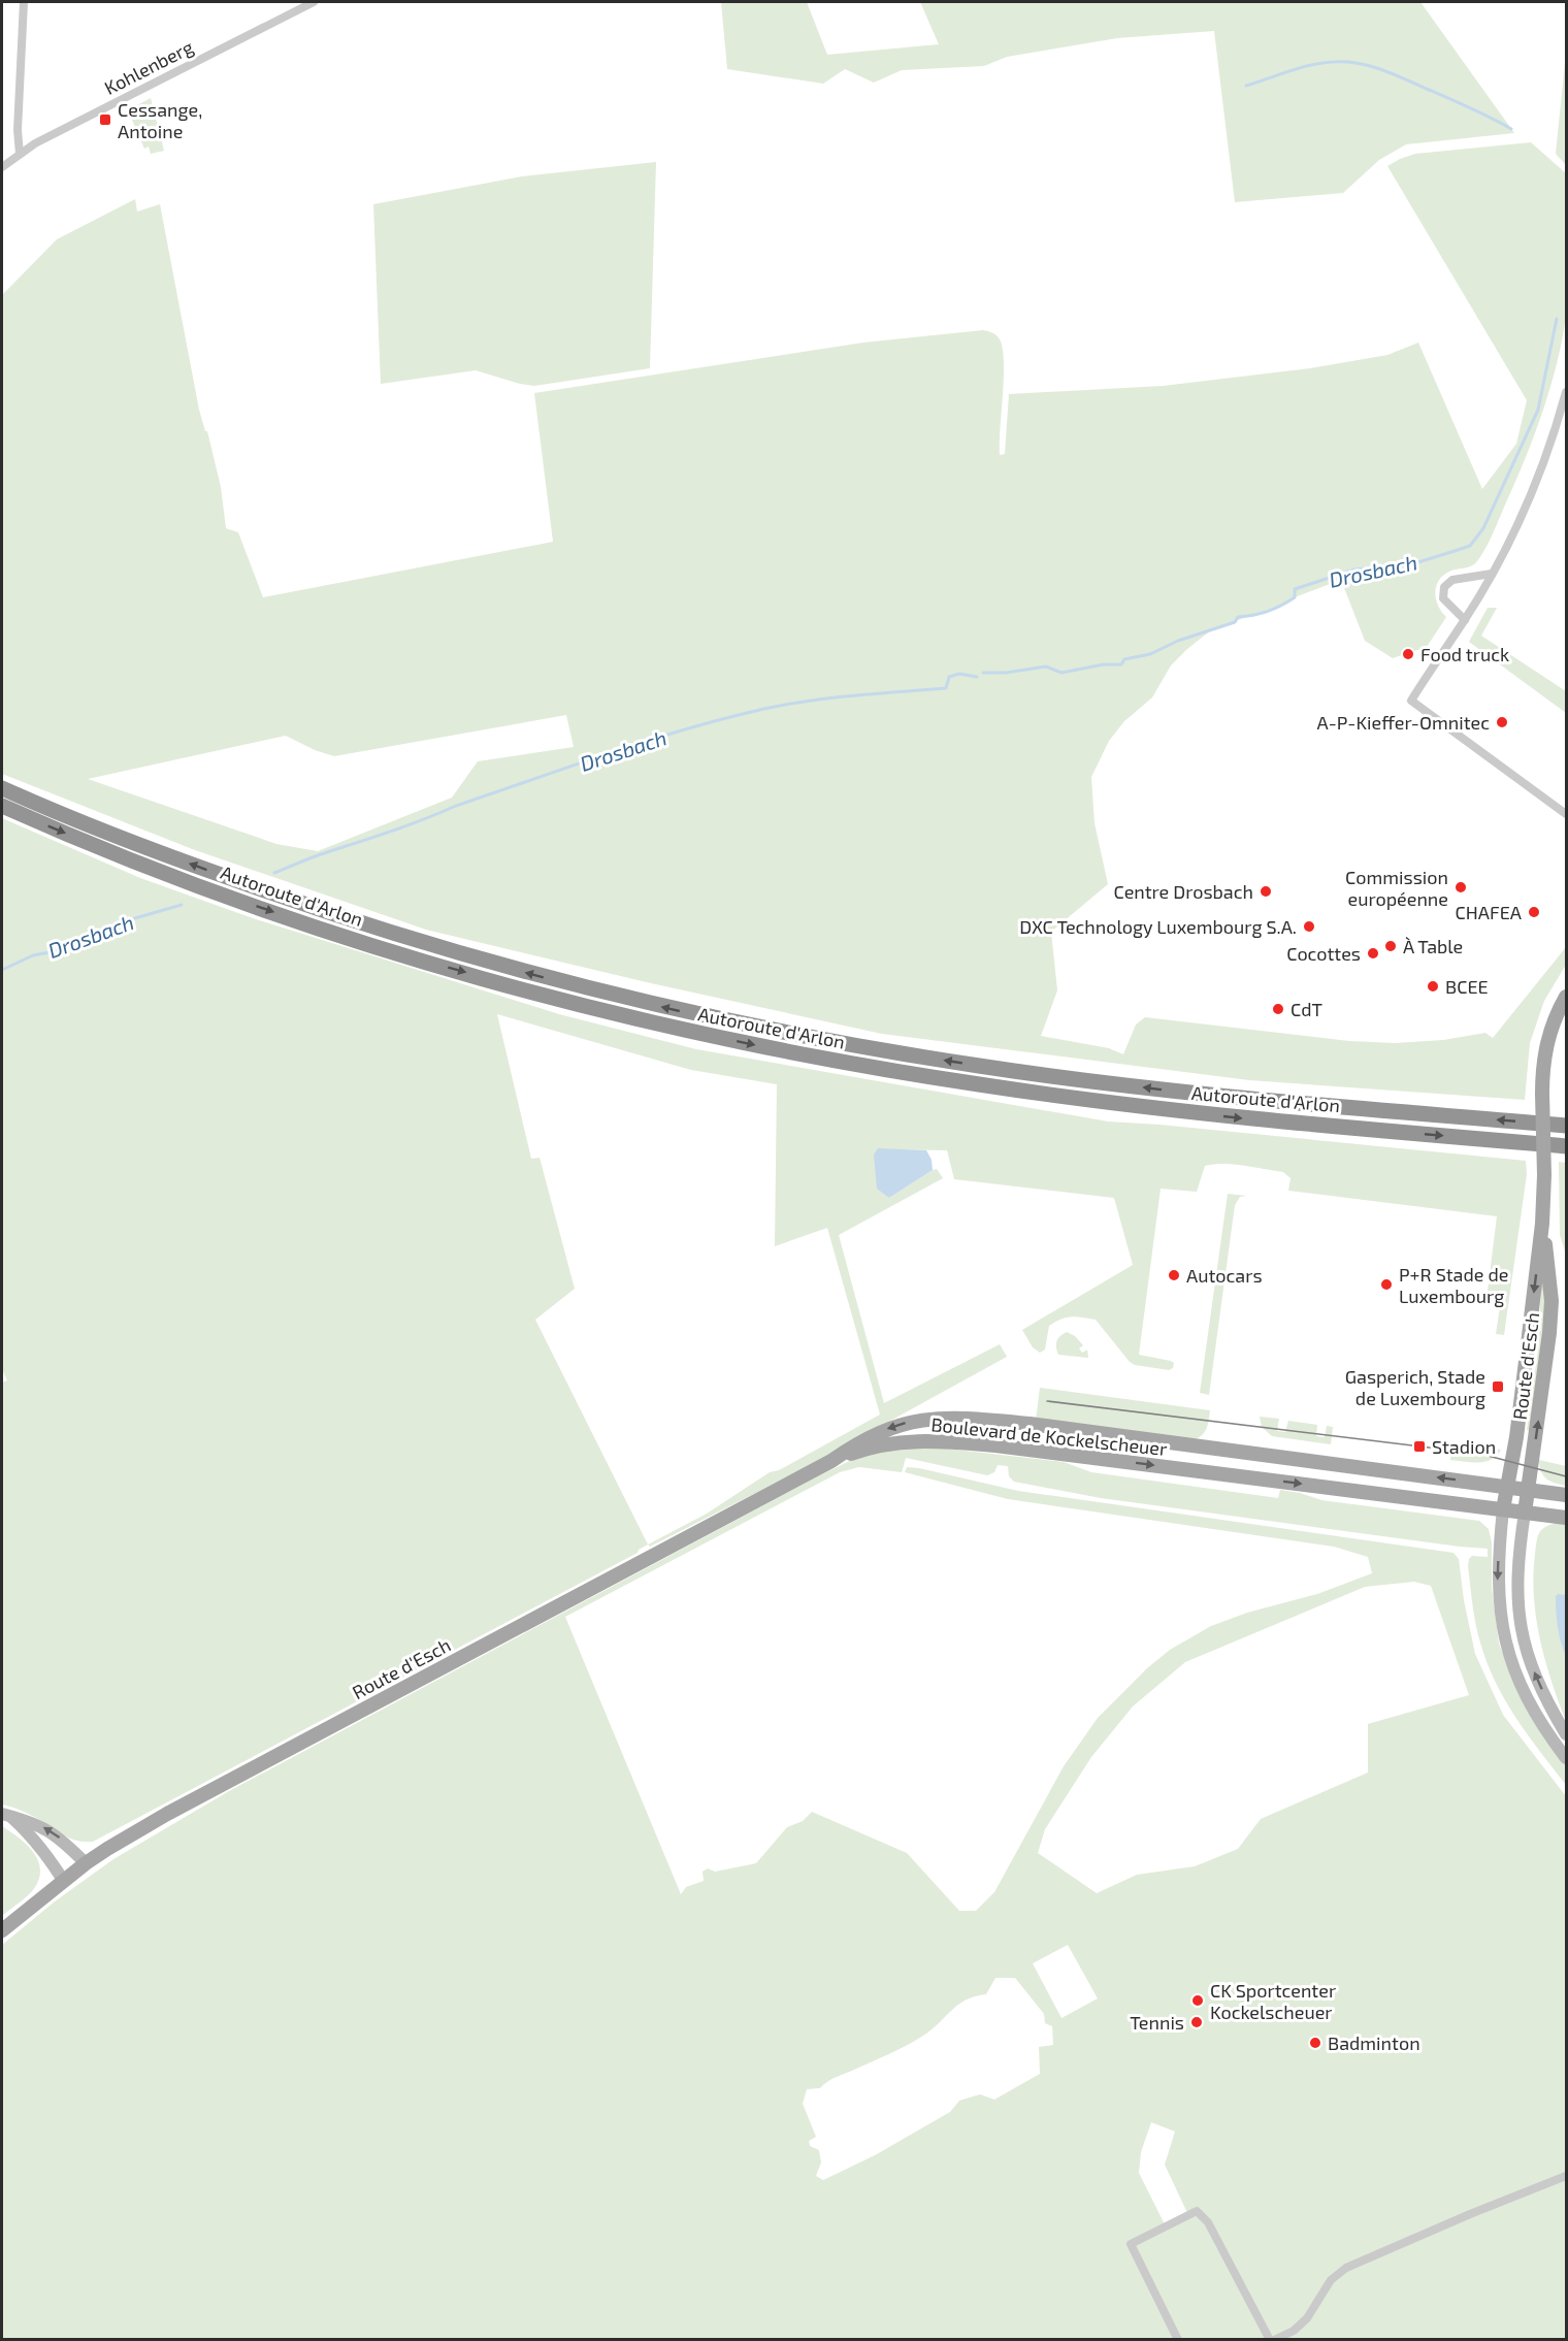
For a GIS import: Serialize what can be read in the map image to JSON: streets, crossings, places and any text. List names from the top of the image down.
{
  "streets": {
    "highway": ["Autoroute d'Arlon"],
    "main road": ["Route d'Esch", "Boulevard de Kockelscheuer"],
    "street": ["Kohlenberg"]
  },
  "crossings": [
    ["Route d'Esch", "Boulevard de Kockelscheuer"]
  ],
  "water": ["Drosbach"],
  "places": {
    "transit": ["Cessange, Antoine", "Gasperich, Stade de Luxembourg", "Stadion"],
    "other": [
      "Food truck",
      "A-P-Kieffer-Omnitec",
      "Commission européenne",
      "Centre Drosbach",
      "CHAFEA",
      "DXC Technology Luxembourg S.A.",
      "À Table",
      "Cocottes",
      "BCEE",
      "CdT",
      "Autocars",
      "P+R Stade de Luxembourg",
      "CK Sportcenter Kockelscheuer",
      "Tennis",
      "Badminton"
    ]
  }
}
